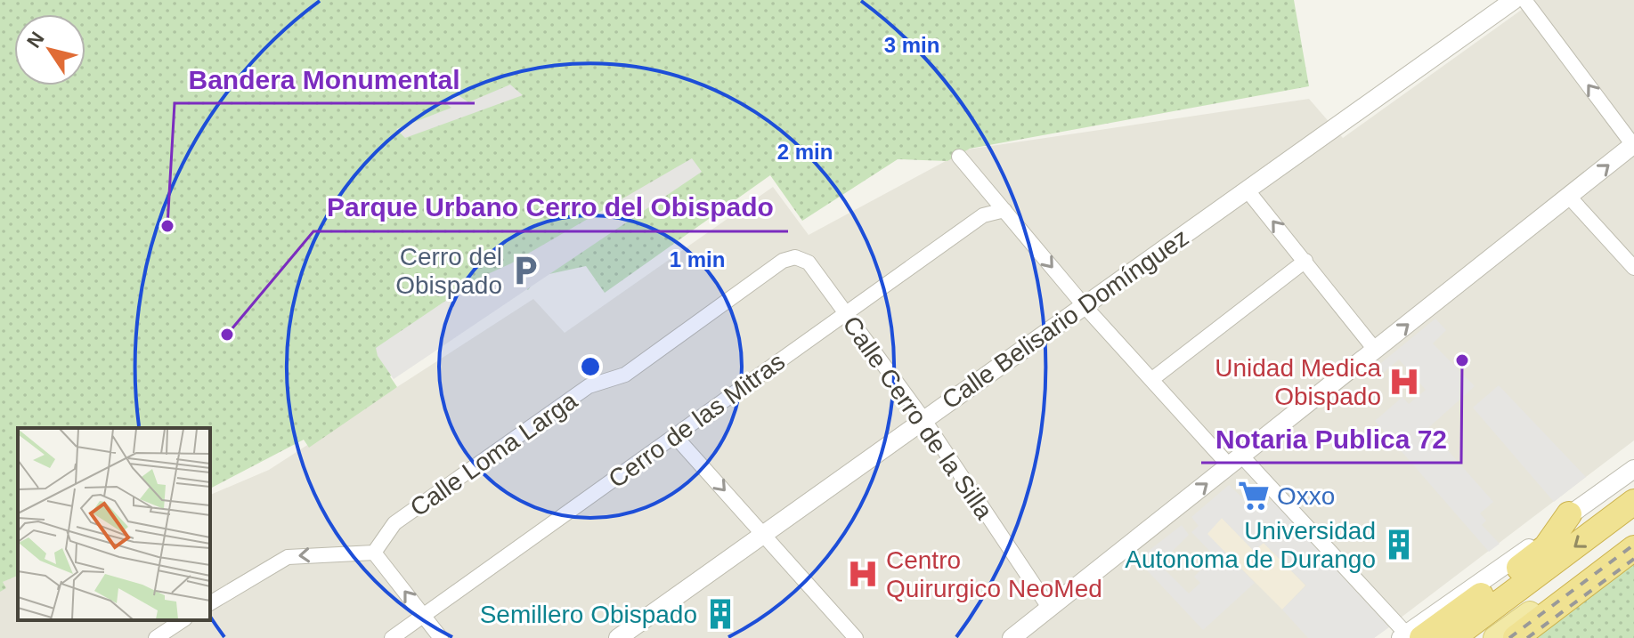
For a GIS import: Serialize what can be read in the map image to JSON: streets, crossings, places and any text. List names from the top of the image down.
{
  "streets": {
    "street": [
      "Calle Belisario Domínguez",
      "Calle Cerro de la Silla",
      "Cerro de las Mitras",
      "Calle Loma Larga"
    ]
  },
  "crossings": [
    ["Calle Belisario Domínguez", "Calle Cerro de la Silla"],
    ["Calle Cerro de la Silla", "Cerro de las Mitras"],
    ["Calle Cerro de la Silla", "Calle Loma Larga"]
  ],
  "places": {
    "other": ["Bandera Monumental", "Parque Urbano Cerro del Obispado", "Notaria Publica 72"],
    "parking": ["Cerro del Obispado"],
    "hospital": ["Unidad Medica Obispado", "Centro Quirurgico NeoMed"],
    "supermarket": ["Oxxo"],
    "building": ["Universidad Autonoma de Durango", "Semillero Obispado"]
  },
  "north": "top left",
  "rings": ["3 min", "2 min", "1 min"]
}
